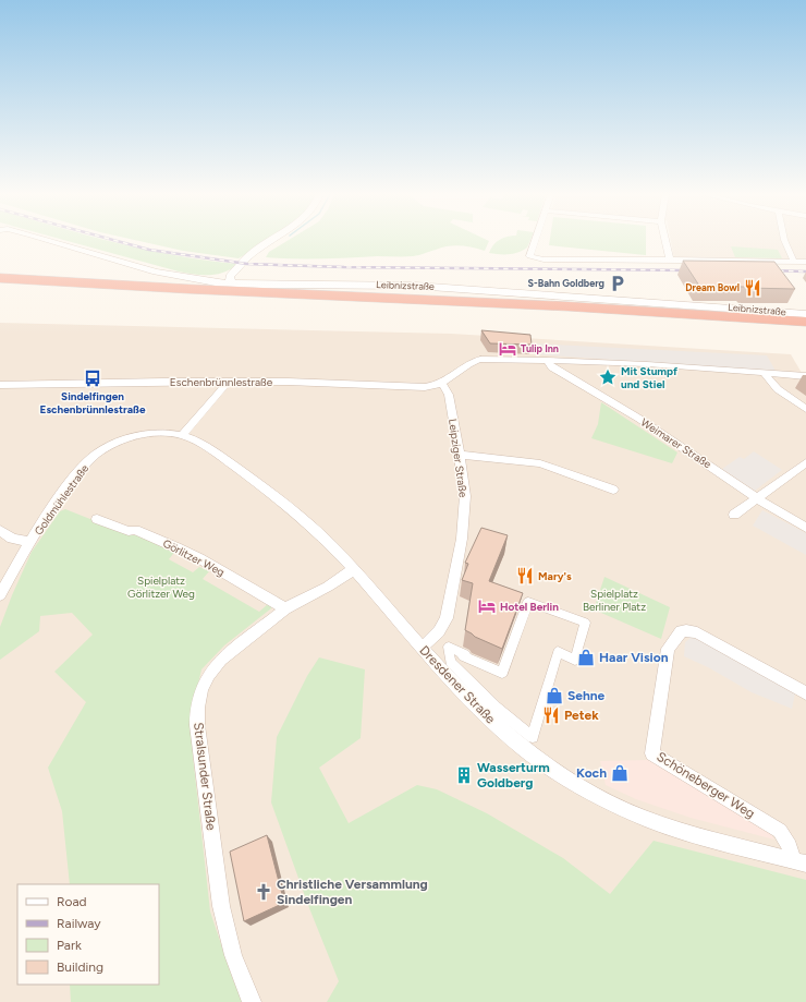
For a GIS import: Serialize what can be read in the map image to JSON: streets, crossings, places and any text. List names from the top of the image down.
{
  "streets": {
    "street": [
      "Leibnizstraße",
      "Eschenbrünnlestraße",
      "Weimarer Straße",
      "Leipziger Straße",
      "Goldmühlestraße",
      "Görlitzer Weg",
      "Dresdener Straße",
      "Stralsunder Straße",
      "Schöneberger Weg"
    ]
  },
  "crossings": [
    ["Eschenbrünnlestraße", "Leipziger Straße"],
    ["Leipziger Straße", "Dresdener Straße"],
    ["Goldmühlestraße", "Dresdener Straße"],
    ["Görlitzer Weg", "Stralsunder Straße"],
    ["Dresdener Straße", "Stralsunder Straße"],
    ["Dresdener Straße", "Schöneberger Weg"]
  ],
  "parks": ["Spielplatz Görlitzer Weg", "Spielplatz Berliner Platz"],
  "places": {
    "parking": ["S-Bahn Goldberg"],
    "restaurant": ["Dream Bowl", "Mary's", "Petek"],
    "hotel": ["Tulip Inn", "Hotel Berlin"],
    "place": ["Mit Stumpf und Stiel"],
    "bus stop": ["Sindelfingen Eschenbrünnlestraße"],
    "shop": ["Haar Vision", "Sehne", "Koch"],
    "building": ["Wasserturm Goldberg"],
    "church": ["Christliche Versammlung Sindelfingen"]
  },
  "legend": [
    "Road",
    "Railway",
    "Park",
    "Building"
  ]
}
